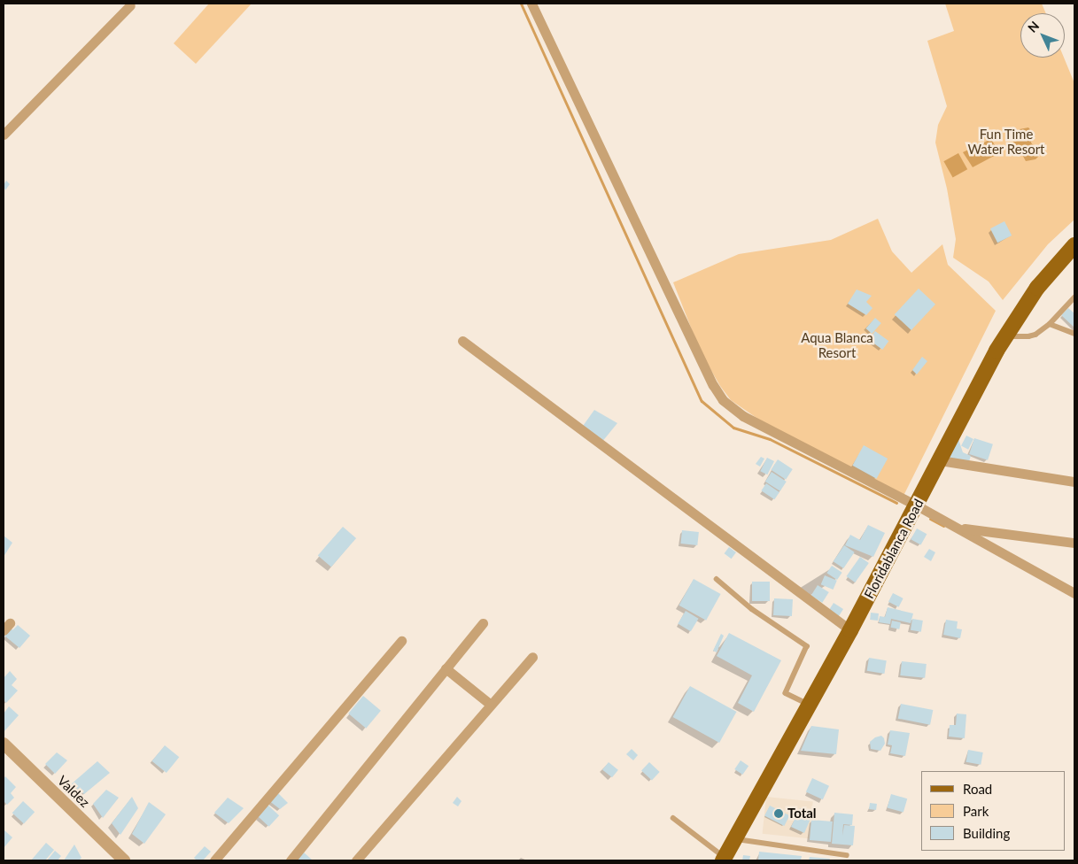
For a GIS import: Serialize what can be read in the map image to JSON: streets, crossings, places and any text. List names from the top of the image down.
{
  "streets": {
    "main road": ["Floridablanca Road"],
    "street": ["Valdez"]
  },
  "parks": ["Fun Time Water Resort", "Aqua Blanca Resort"],
  "places": ["Total"],
  "legend": ["Road", "Park", "Building"],
  "north": "top left"
}
